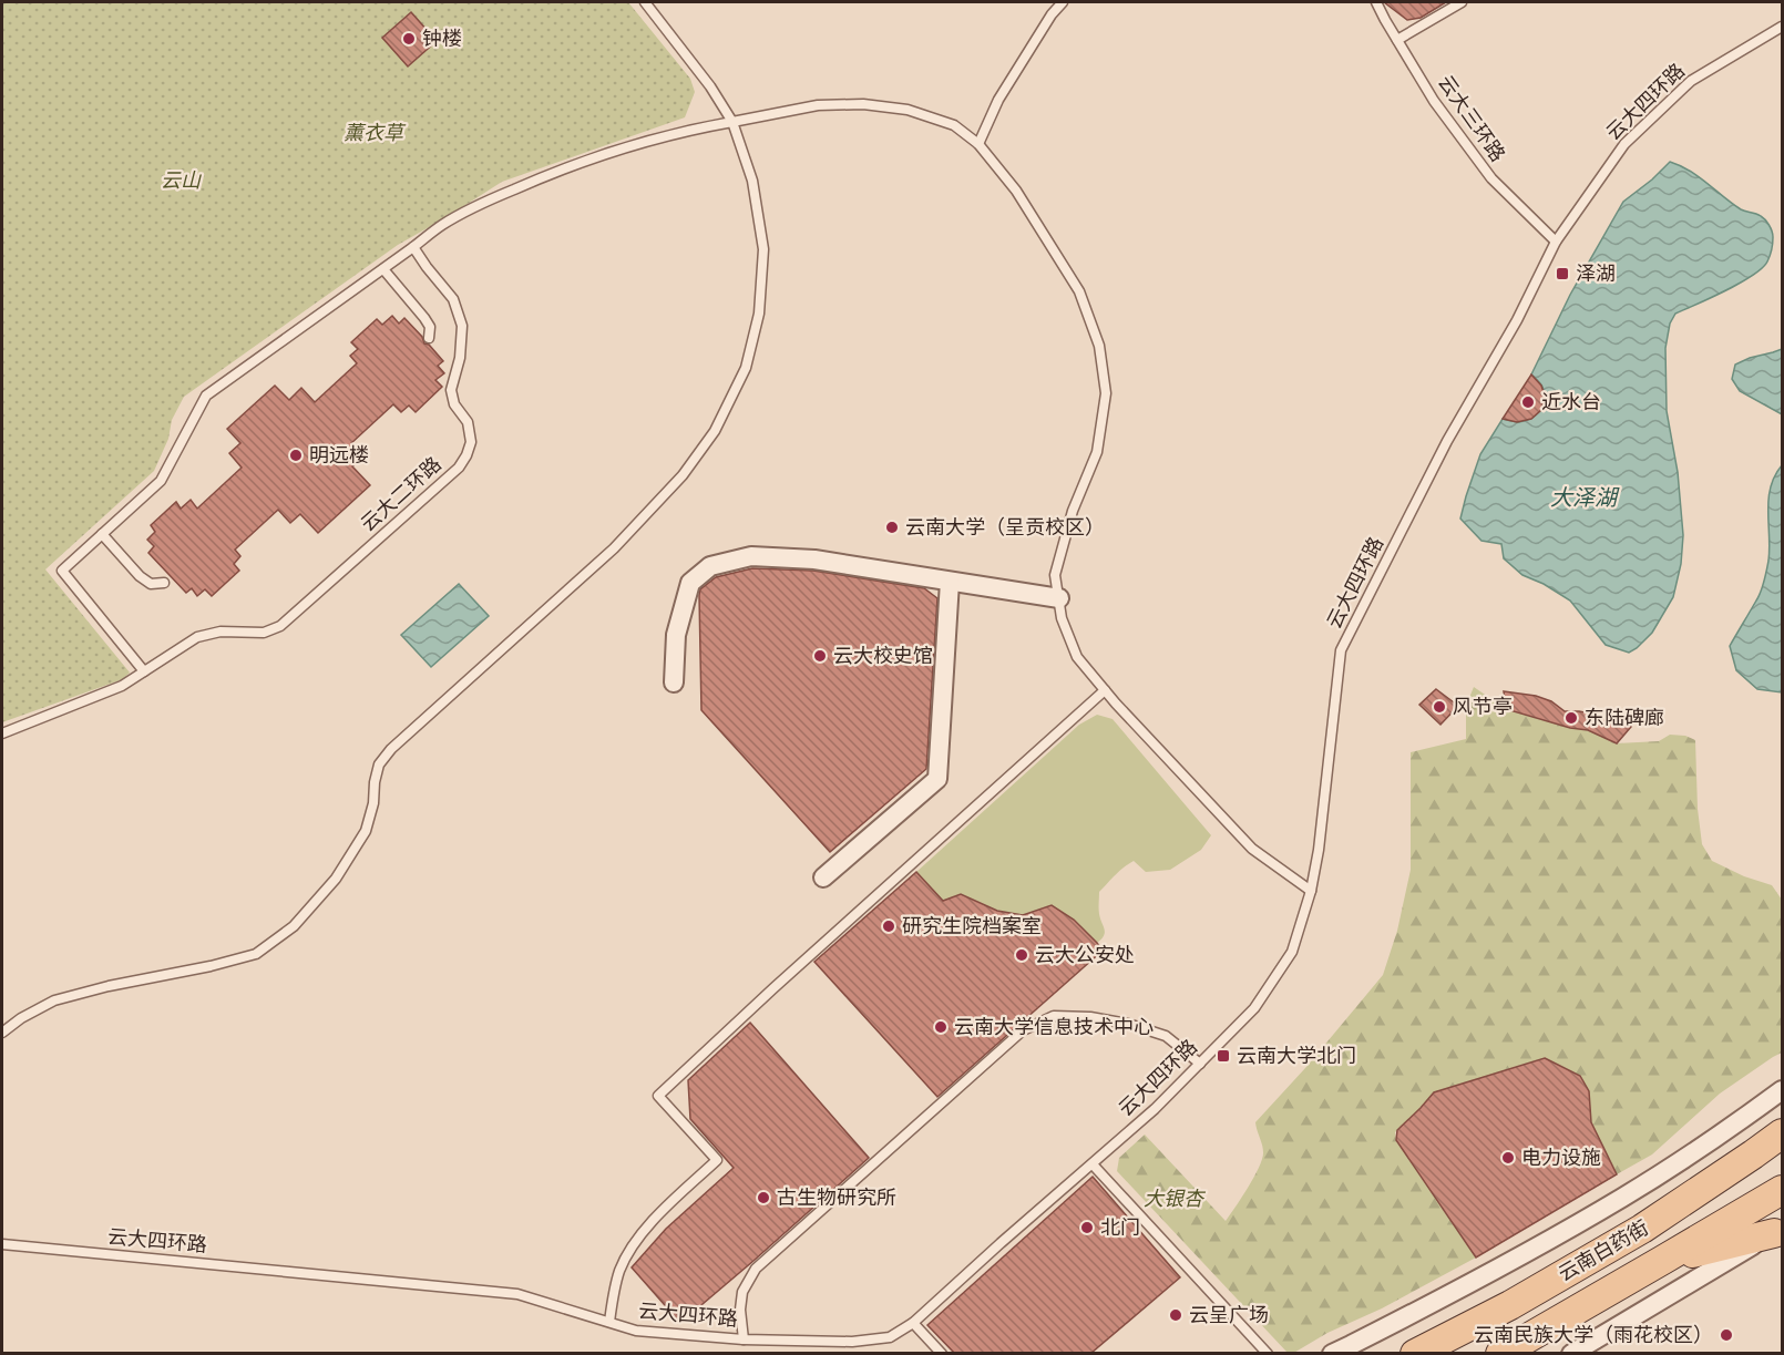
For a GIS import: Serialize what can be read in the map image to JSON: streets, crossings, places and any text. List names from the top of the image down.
{
  "streets": {
    "main road": ["云南白药街"],
    "lane": ["云大四环路", "云大三环路", "云大二环路"]
  },
  "crossings": [
    ["云大四环路", "云大三环路"]
  ],
  "water": ["大泽湖"],
  "parks": ["薰衣草", "云山", "大银杏"],
  "places": {
    "other": [
      "钟楼",
      "近水台",
      "明远楼",
      "云南大学（呈贡校区）",
      "云大校史馆",
      "风节亭",
      "东陆碑廊",
      "研究生院档案室",
      "云大公安处",
      "云南大学信息技术中心",
      "电力设施",
      "古生物研究所",
      "北门",
      "云呈广场",
      "云南民族大学（雨花校区）"
    ],
    "transit": ["泽湖", "云南大学北门"]
  }
}
